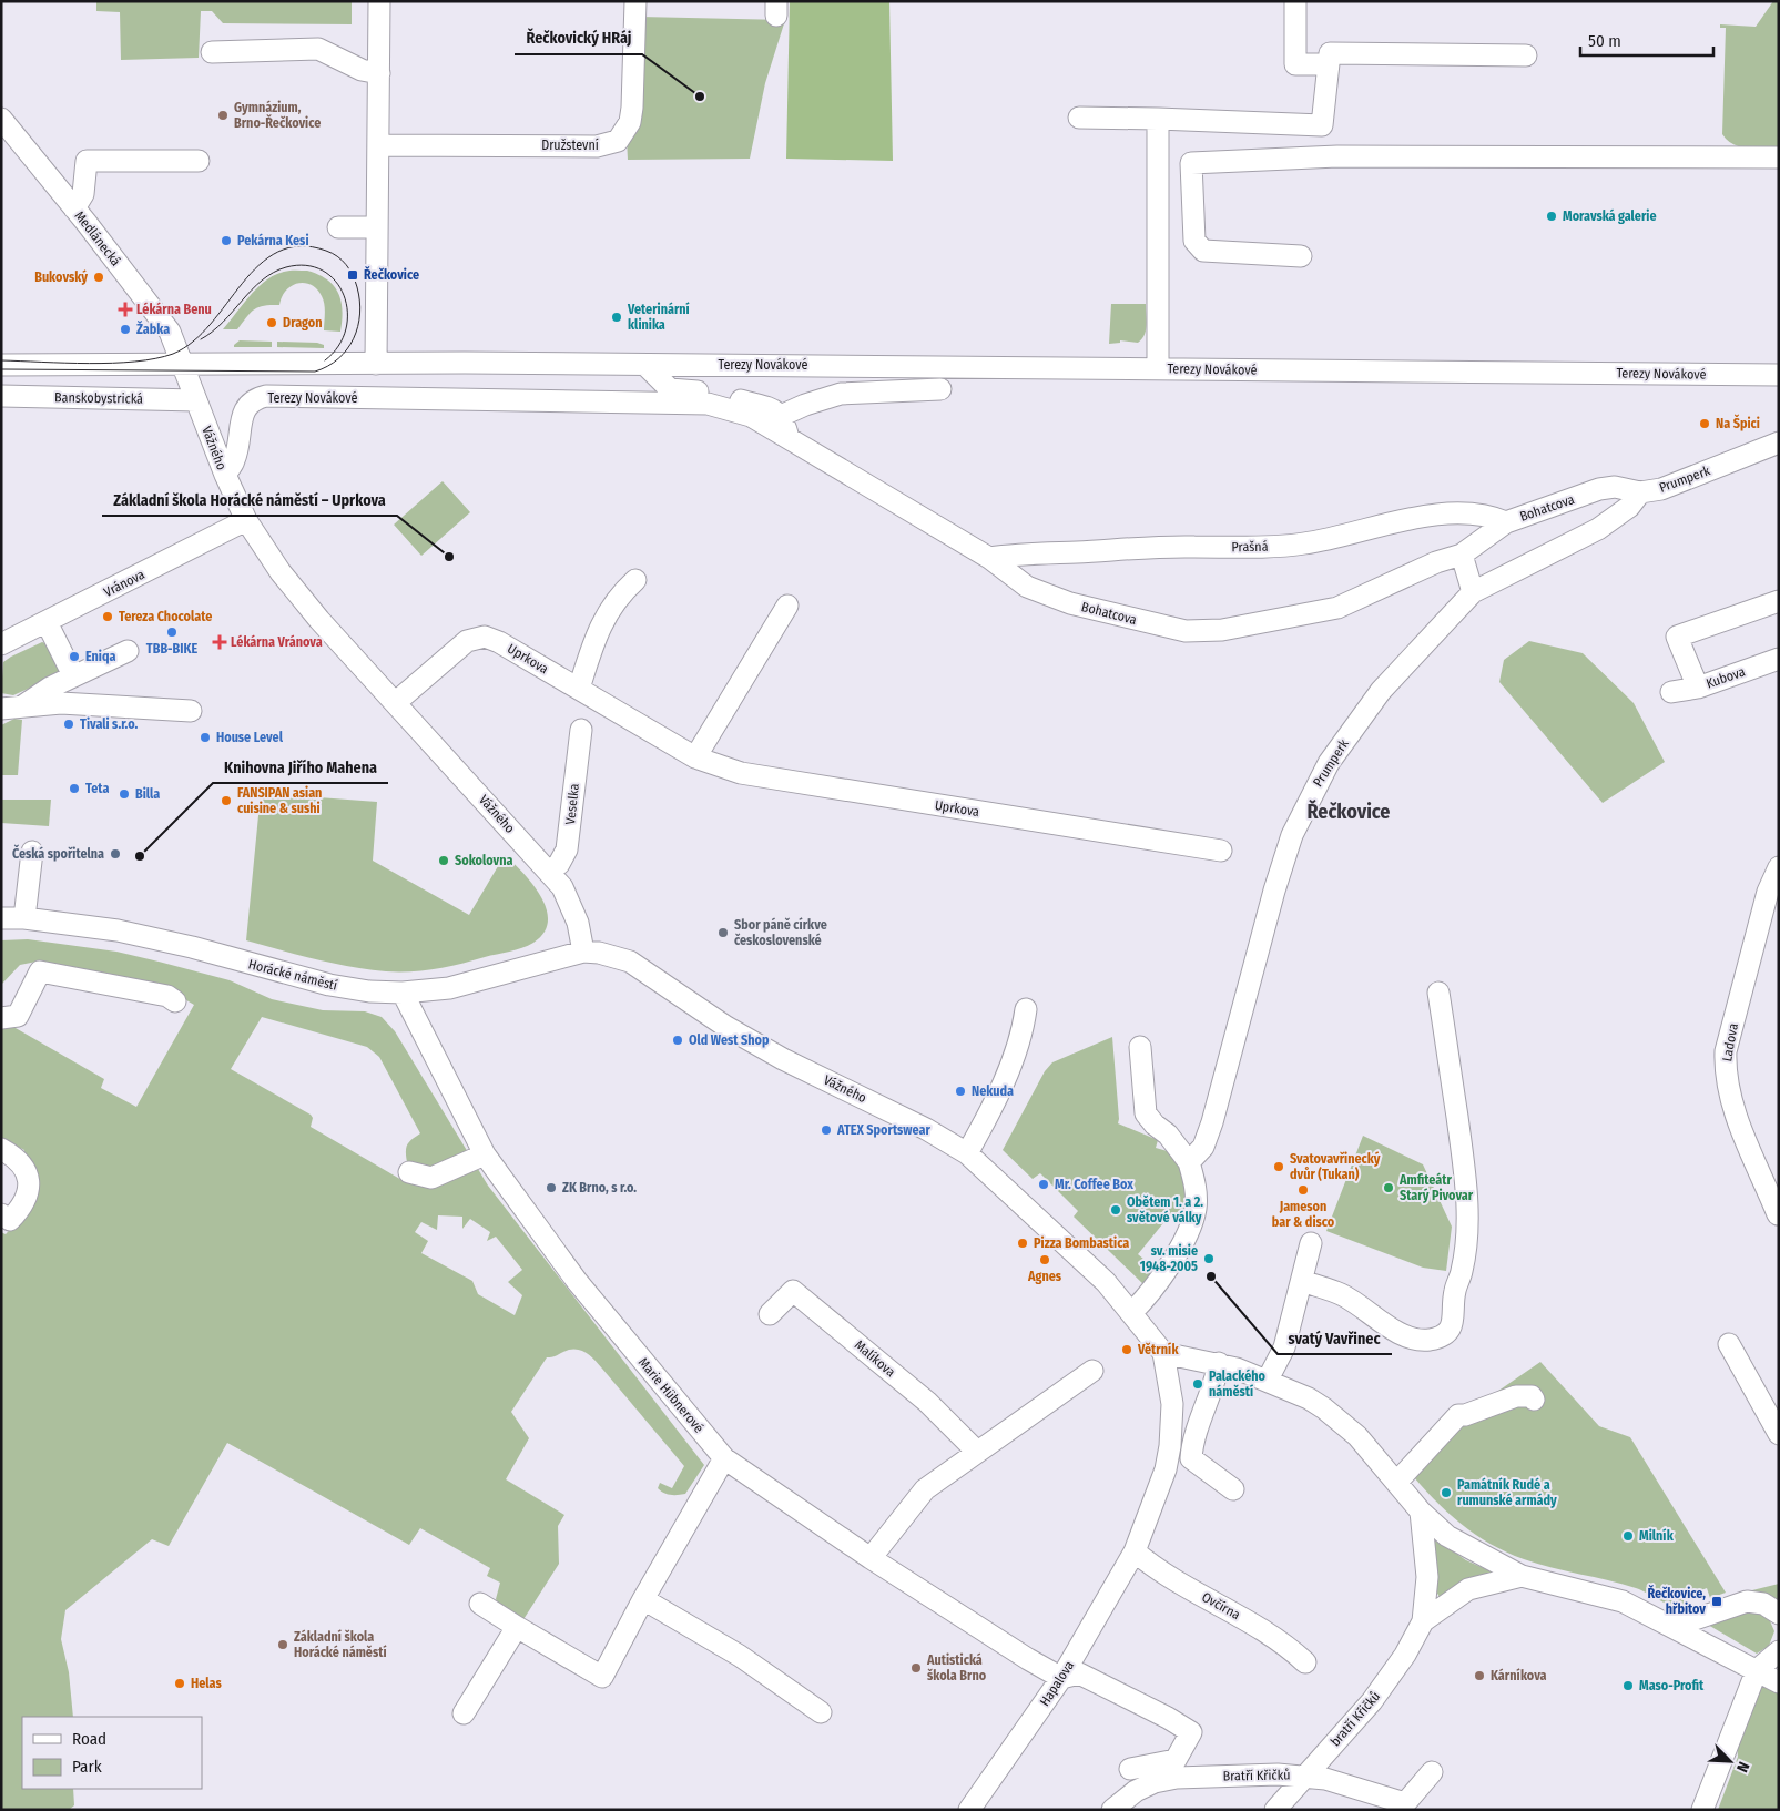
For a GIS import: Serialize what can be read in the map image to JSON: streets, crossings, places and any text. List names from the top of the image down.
{
  "streets": {
    "street": [
      "Družstevní",
      "Medlánecká",
      "Terezy Novákové",
      "Banskobystrická",
      "Vážného",
      "Prumperk",
      "Bohatcova",
      "Prašná",
      "Vránova",
      "Uprkova",
      "Kubova",
      "Veselka",
      "Horácké náměstí",
      "Ladova",
      "Malíkova",
      "Marie Hübnerové",
      "Ovčírna",
      "Hapalova",
      "bratří Křičků",
      "Bratří Křičků"
    ]
  },
  "crossings": [
    ["Medlánecká", "Terezy Novákové"],
    ["Medlánecká", "Vážného"],
    ["Terezy Novákové", "Vážného"],
    ["Terezy Novákové", "Bohatcova"],
    ["Banskobystrická", "Vážného"],
    ["Vážného", "Vránova"],
    ["Vážného", "Uprkova"],
    ["Vážného", "Veselka"],
    ["Vážného", "Horácké náměstí"],
    ["Prumperk", "Bohatcova"],
    ["Bohatcova", "Prašná"],
    ["Horácké náměstí", "Marie Hübnerové"],
    ["Marie Hübnerové", "Hapalova"],
    ["Ovčírna", "Hapalova"],
    ["bratří Křičků", "Bratří Křičků"]
  ],
  "districts": ["Řečkovice"],
  "places": {
    "other": [
      "Řečkovický HRáj",
      "Gymnázium, Brno-Řečkovice",
      "Moravská galerie",
      "Pekárna Kesi",
      "Bukovský",
      "Veterinární klinika",
      "Dragon",
      "Žabka",
      "Na Špici",
      "Základní škola Horácké náměstí – Uprkova",
      "Tereza Chocolate",
      "TBB-BIKE",
      "Eniqa",
      "Tivali s.r.o.",
      "House Level",
      "Teta",
      "Billa",
      "FANSIPAN asian cuisine & sushi",
      "Česká spořitelna",
      "Knihovna Jiřího Mahena",
      "Sokolovna",
      "Sbor páně církve československé",
      "Old West Shop",
      "Nekuda",
      "ATEX Sportswear",
      "Svatovavřinecký dvůr (Tukan)",
      "Mr. Coffee Box",
      "ZK Brno, s r.o.",
      "Amfiteátr Starý Pivovar",
      "Jameson bar & disco",
      "Obětem 1. a 2. světové války",
      "Pizza Bombastica",
      "sv. misie 1948-2005",
      "Agnes",
      "svatý Vavřinec",
      "Větrník",
      "Palackého náměstí",
      "Památník Rudé a rumunské armády",
      "Milník",
      "Základní škola Horácké náměstí",
      "Autistická škola Brno",
      "Kárníkova",
      "Helas",
      "Maso-Profit"
    ],
    "transit": ["Řečkovice", "Řečkovice, hřbitov"],
    "health": ["Lékárna Benu", "Lékárna Vránova"]
  },
  "legend": ["Road", "Park"],
  "scale_bar": "50 m",
  "north": "bottom right"
}
